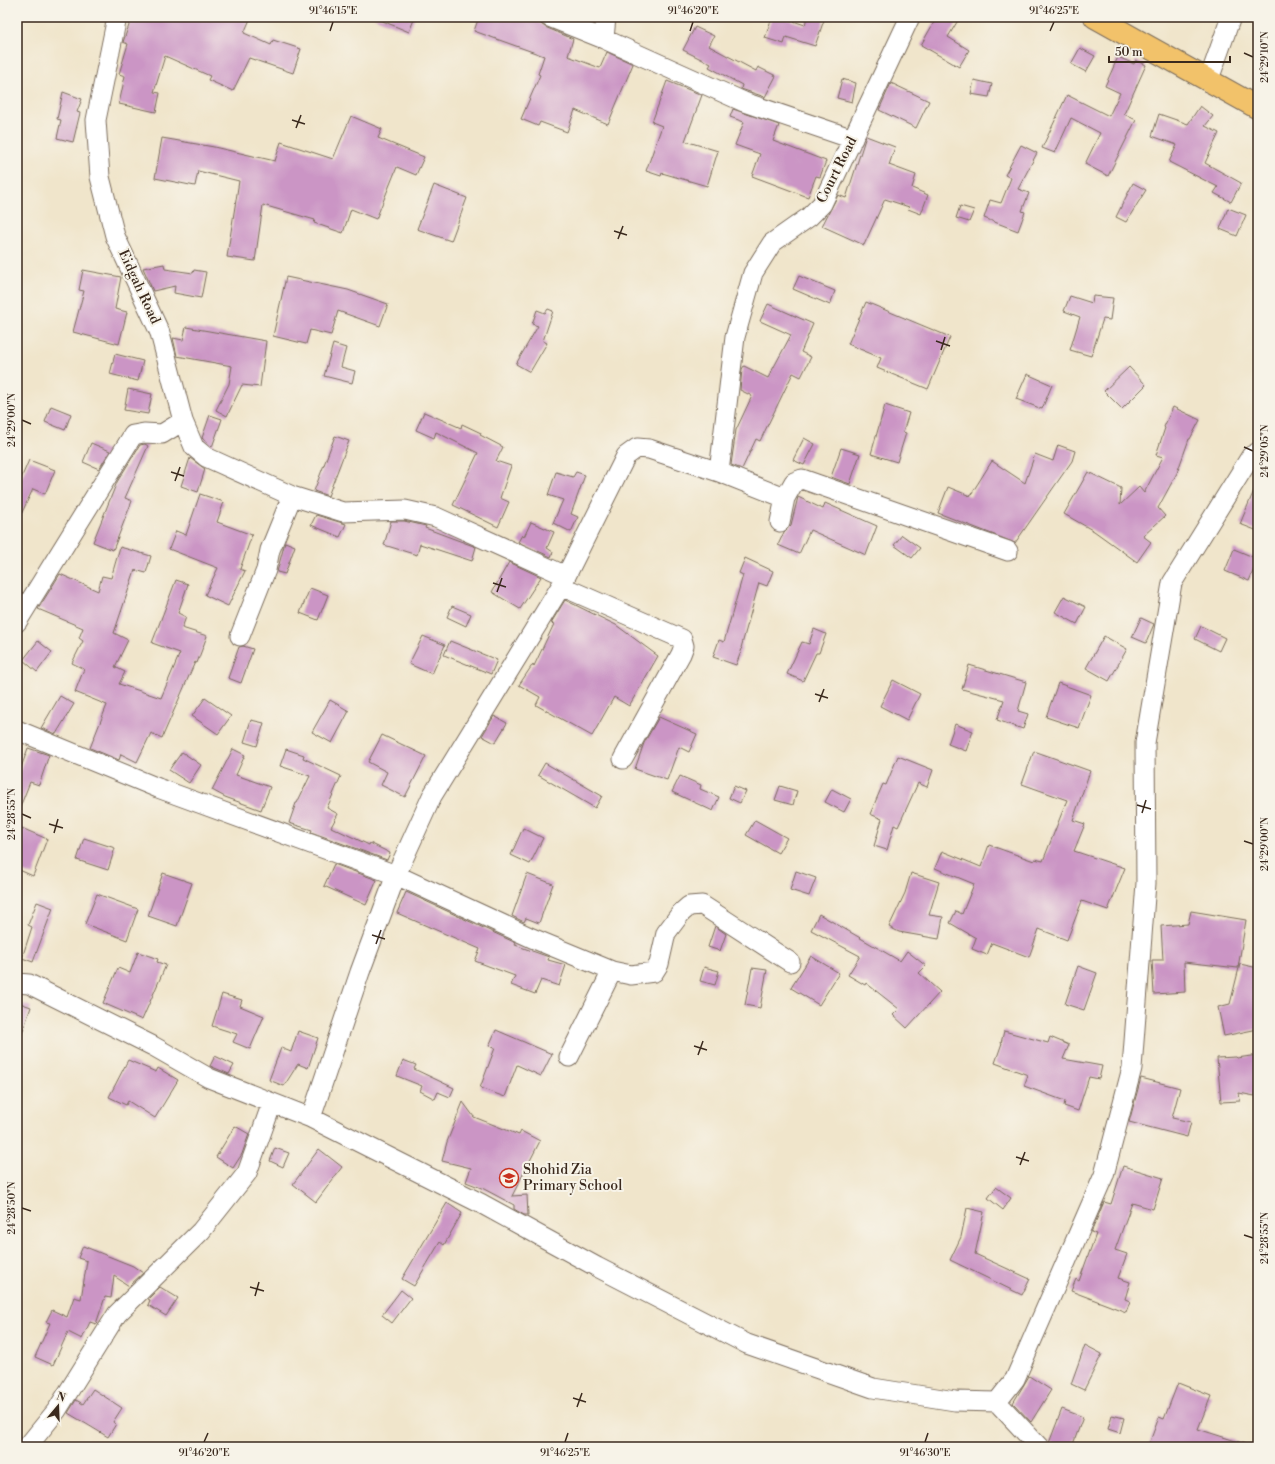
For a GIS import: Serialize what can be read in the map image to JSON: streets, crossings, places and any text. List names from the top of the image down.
{
  "streets": {
    "street": ["Court Road", "Eidgah Road"]
  },
  "places": {
    "school or university": ["Shohid Zia Primary School"]
  },
  "scale_bar": "50 m",
  "north": "top",
  "coordinates": [
    "91°46'15\"E",
    "91°46'20\"E",
    "91°46'25\"E",
    "24°29'10\"N",
    "24°29'00\"N",
    "24°29'05\"N",
    "24°28'55\"N",
    "24°28'50\"N",
    "91°46'30\"E"
  ]
}
